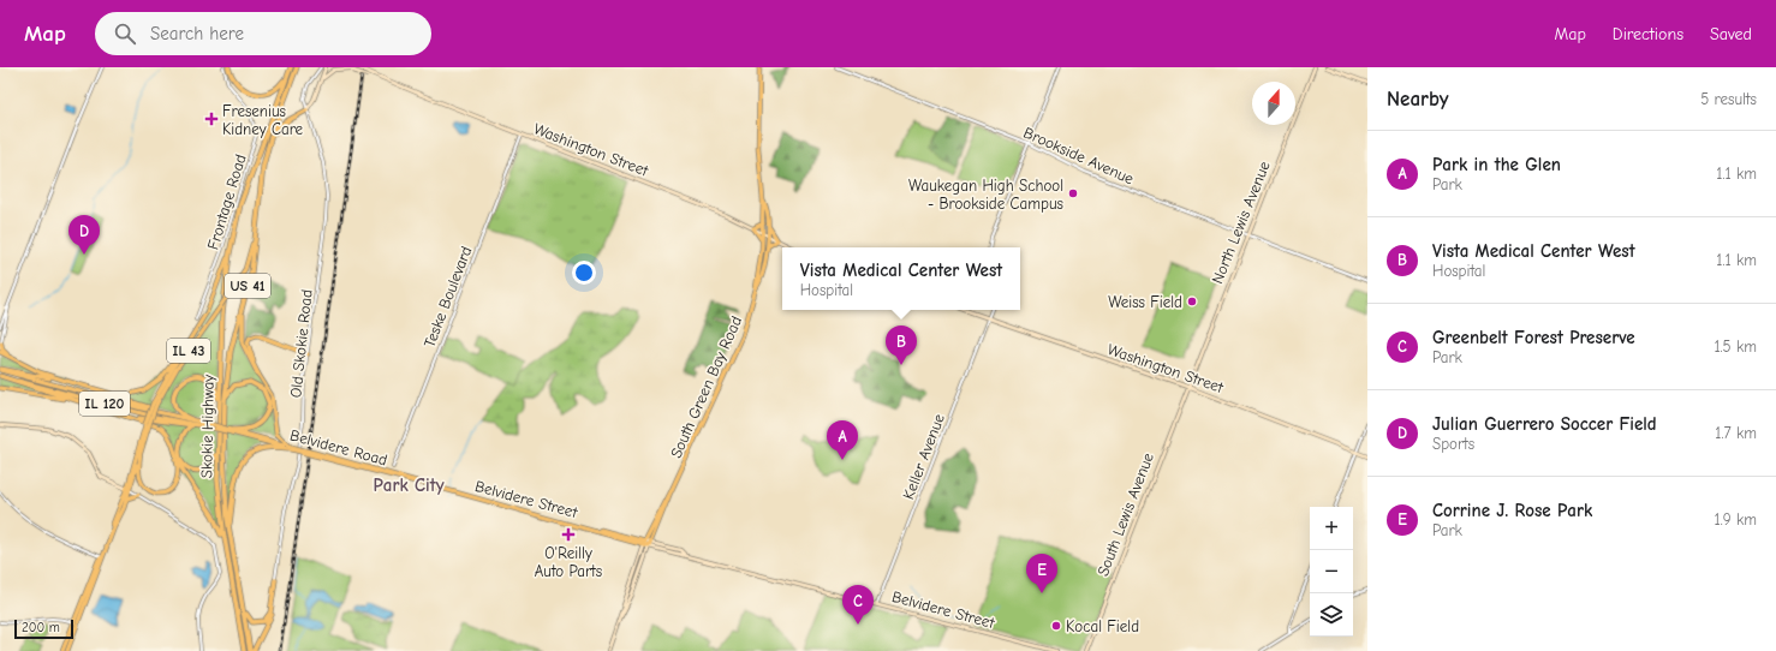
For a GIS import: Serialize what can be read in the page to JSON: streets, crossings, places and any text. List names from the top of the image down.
{
  "streets": {
    "highway": ["US 41", "Skokie Highway"],
    "main road": [
      "Washington Street",
      "North Lewis Avenue",
      "IL 43",
      "South Green Bay Road",
      "IL 120",
      "Belvidere Road",
      "Belvidere Street",
      "South Lewis Avenue"
    ],
    "street": [
      "Brookside Avenue",
      "Frontage Road",
      "Teske Boulevard",
      "Old Skokie Road",
      "Keller Avenue"
    ]
  },
  "crossings": [
    ["Washington Street", "North Lewis Avenue"],
    ["Washington Street", "Teske Boulevard"],
    ["Washington Street", "South Green Bay Road"],
    ["Washington Street", "Keller Avenue"],
    ["Washington Street", "South Lewis Avenue"],
    ["Brookside Avenue", "North Lewis Avenue"],
    ["North Lewis Avenue", "South Lewis Avenue"],
    ["IL 43", "Skokie Highway"],
    ["South Green Bay Road", "Belvidere Street"],
    ["Belvidere Road", "Belvidere Street"],
    ["Keller Avenue", "Belvidere Street"]
  ],
  "districts": ["Park City"],
  "places": {
    "health": ["Fresenius Kidney Care", "O'Reilly Auto Parts"],
    "other": ["Waukegan High School - Brookside Campus", "Weiss Field", "Kocal Field"]
  },
  "scale_bar": "200 m",
  "north": "top",
  "page": {
    "header": "Map",
    "search": "Search here",
    "nav": ["Map", "Directions", "Saved"],
    "heading": ["Nearby", "5 results"],
    "list": [
      {
        "mark": "A",
        "name": "Park in the Glen",
        "note": "Park",
        "value": "1.1 km"
      },
      {
        "mark": "B",
        "name": "Vista Medical Center West",
        "note": "Hospital",
        "value": "1.1 km"
      },
      {
        "mark": "C",
        "name": "Greenbelt Forest Preserve",
        "note": "Park",
        "value": "1.5 km"
      },
      {
        "mark": "D",
        "name": "Julian Guerrero Soccer Field",
        "note": "Sports",
        "value": "1.7 km"
      },
      {
        "mark": "E",
        "name": "Corrine J. Rose Park",
        "note": "Park",
        "value": "1.9 km"
      }
    ],
    "pins": [
      "D",
      "B",
      "A",
      "E",
      "C"
    ],
    "popup": ["Vista Medical Center West", "Hospital"],
    "map_buttons": ["+", "−"],
    "scale": "200 m"
  }
}
